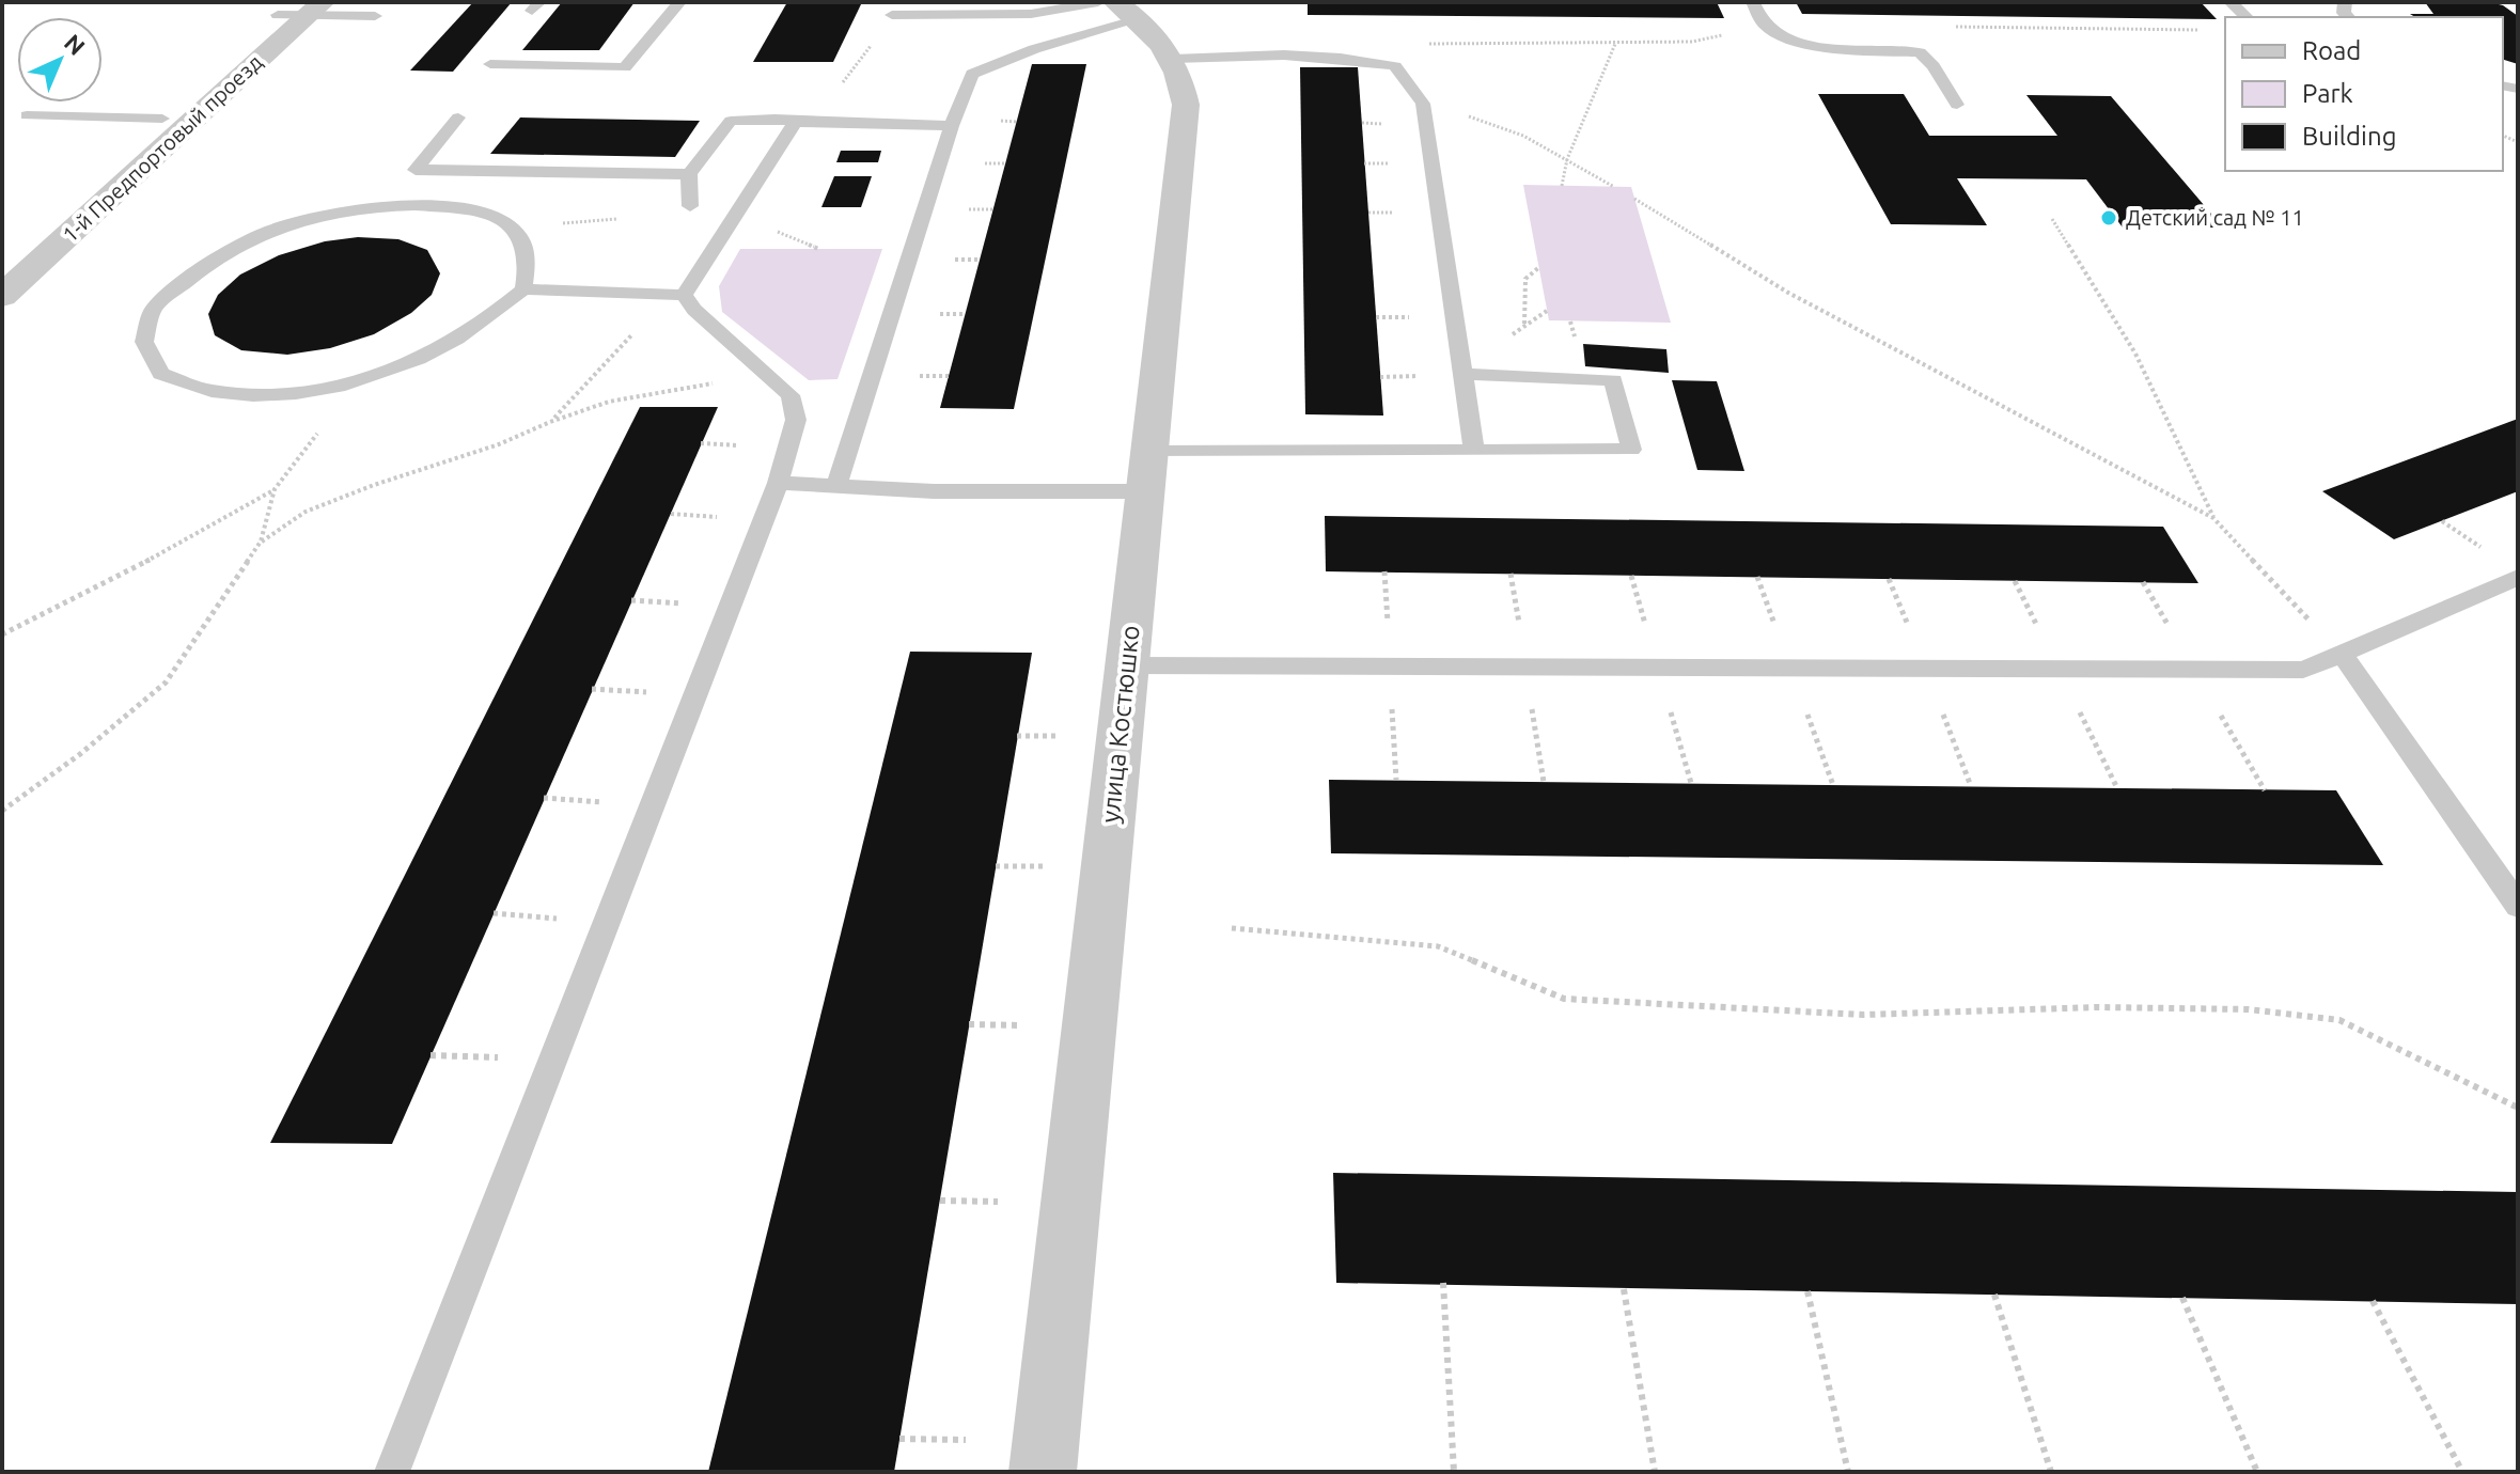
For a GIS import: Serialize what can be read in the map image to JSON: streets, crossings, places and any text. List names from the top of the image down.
{
  "streets": {
    "street": ["1-й Предпортовый проезд", "улица Костюшко"]
  },
  "places": ["Детский сад № 11"],
  "legend": ["Road", "Park", "Building"],
  "north": "top right"
}
